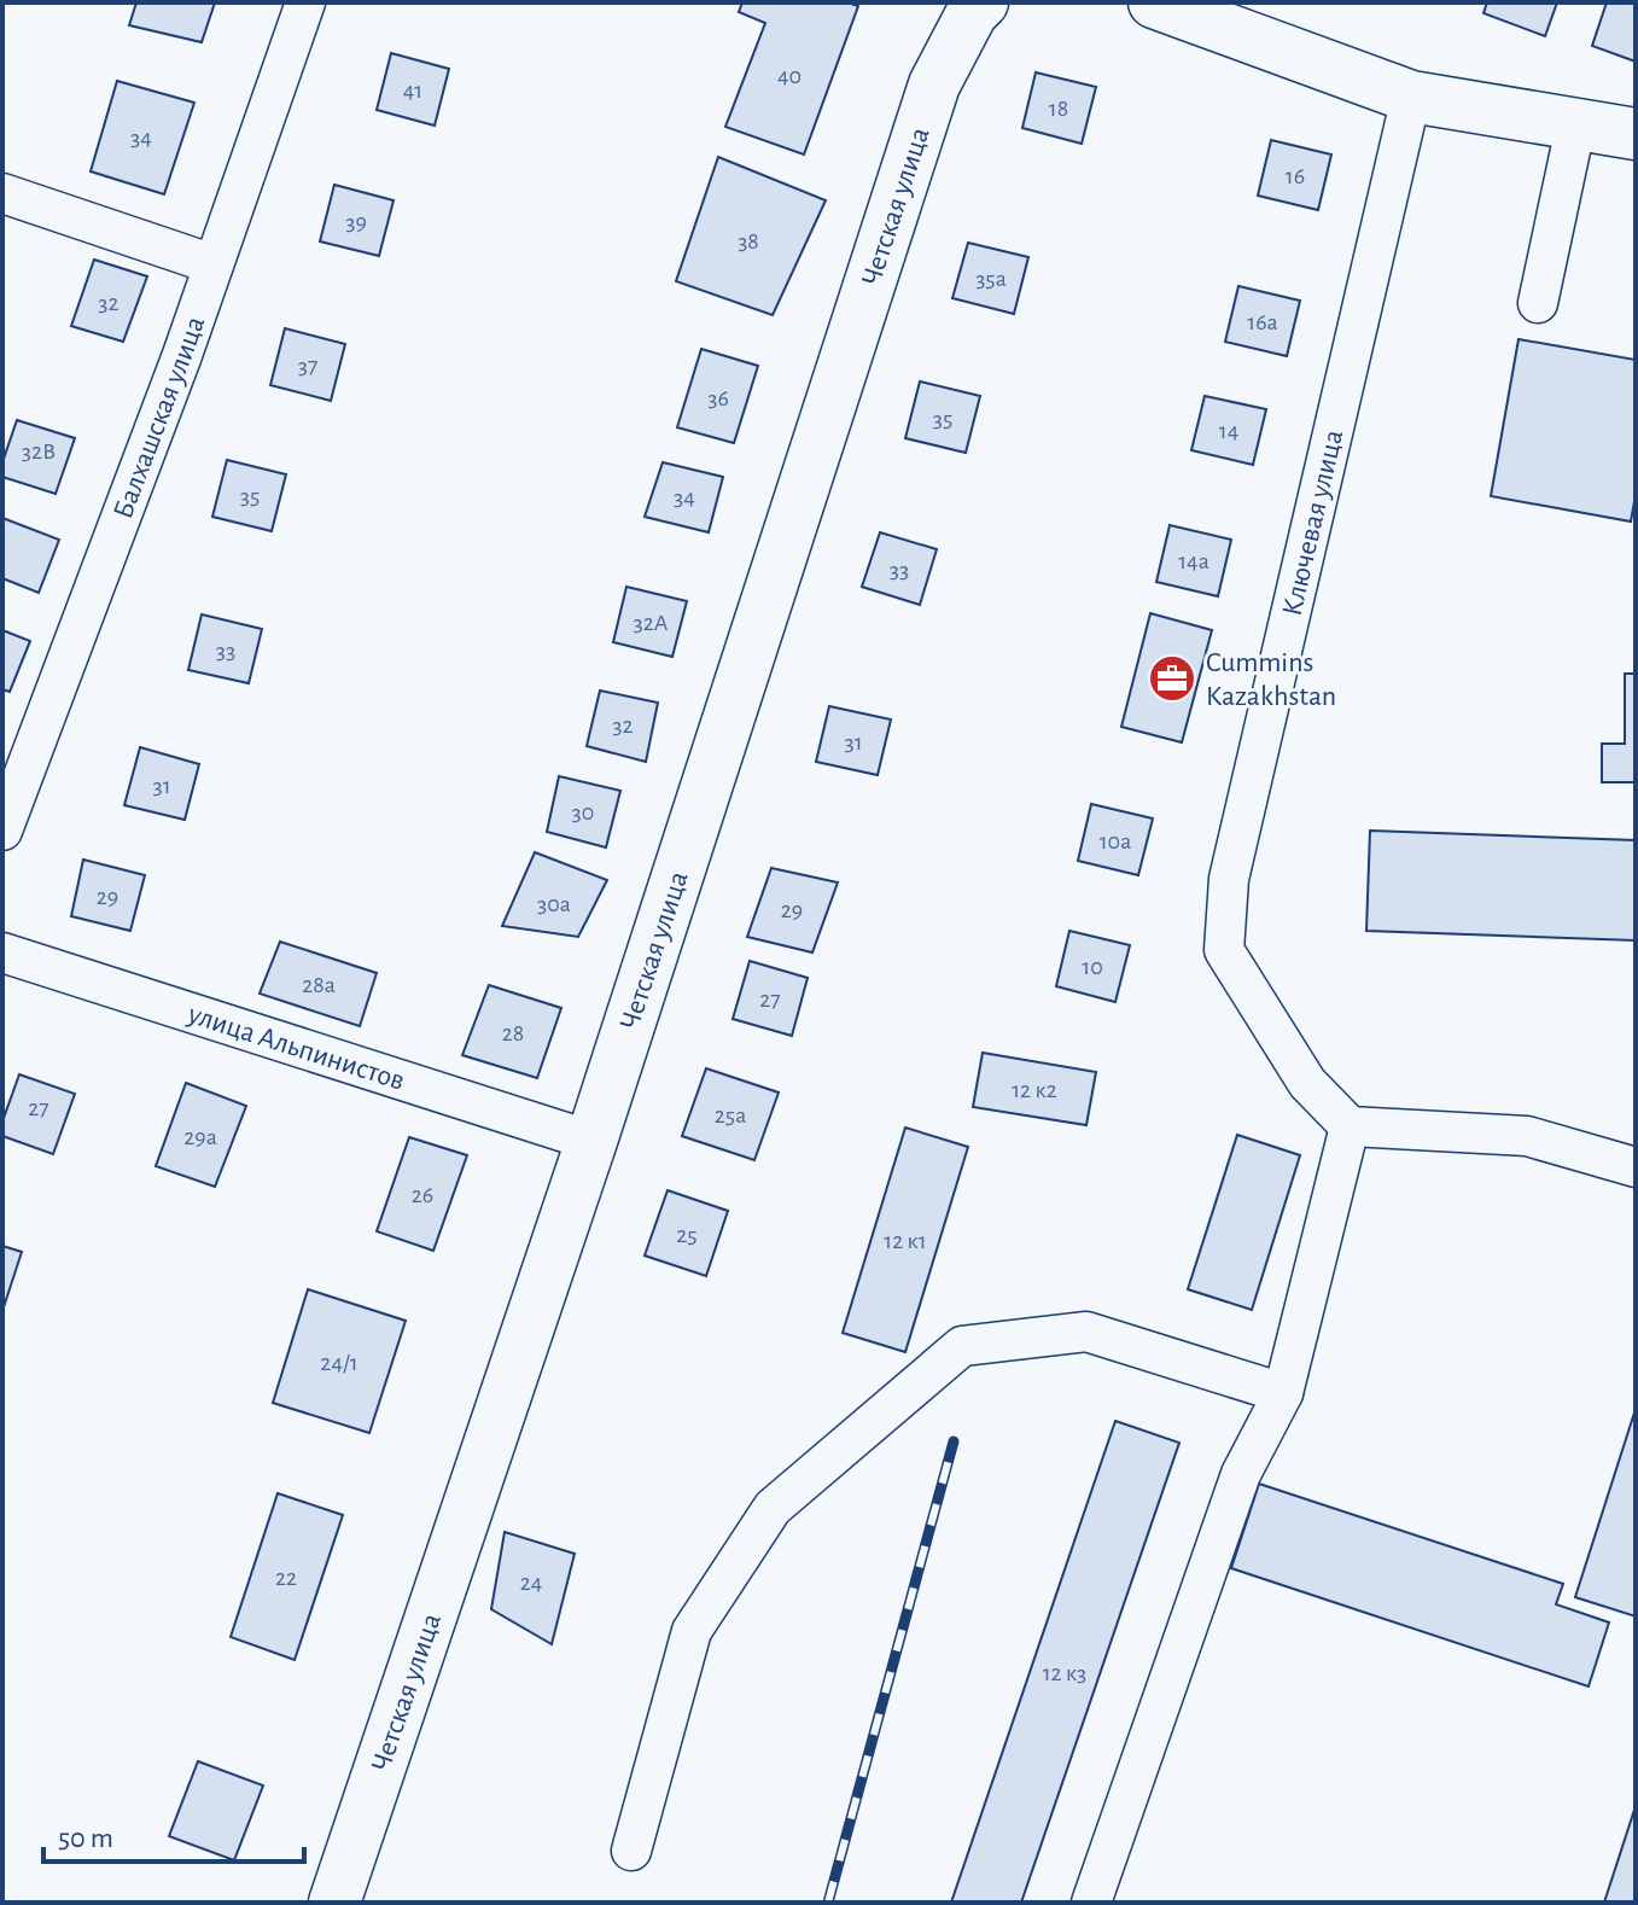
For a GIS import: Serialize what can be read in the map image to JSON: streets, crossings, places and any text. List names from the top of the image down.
{
  "streets": {
    "main road": ["Четская улица"],
    "street": ["Балхашская улица", "Ключевая улица", "улица Альпинистов"]
  },
  "crossings": [
    ["Четская улица", "улица Альпинистов"]
  ],
  "places": {
    "office": ["Cummins Kazakhstan"]
  },
  "house_numbers": [
    "40",
    "41",
    "18",
    "34",
    "16",
    "39",
    "38",
    "35а",
    "32",
    "16а",
    "37",
    "36",
    "35",
    "14",
    "32В",
    "35",
    "34",
    "14а",
    "33",
    "32А",
    "33",
    "32",
    "31",
    "31",
    "30",
    "10а",
    "29",
    "30а",
    "29",
    "10",
    "28а",
    "27",
    "28",
    "12 к2",
    "27",
    "25а",
    "29а",
    "26",
    "25",
    "12 к1",
    "24/1",
    "22",
    "24",
    "12 к3"
  ],
  "scale_bar": "50 m"
}
